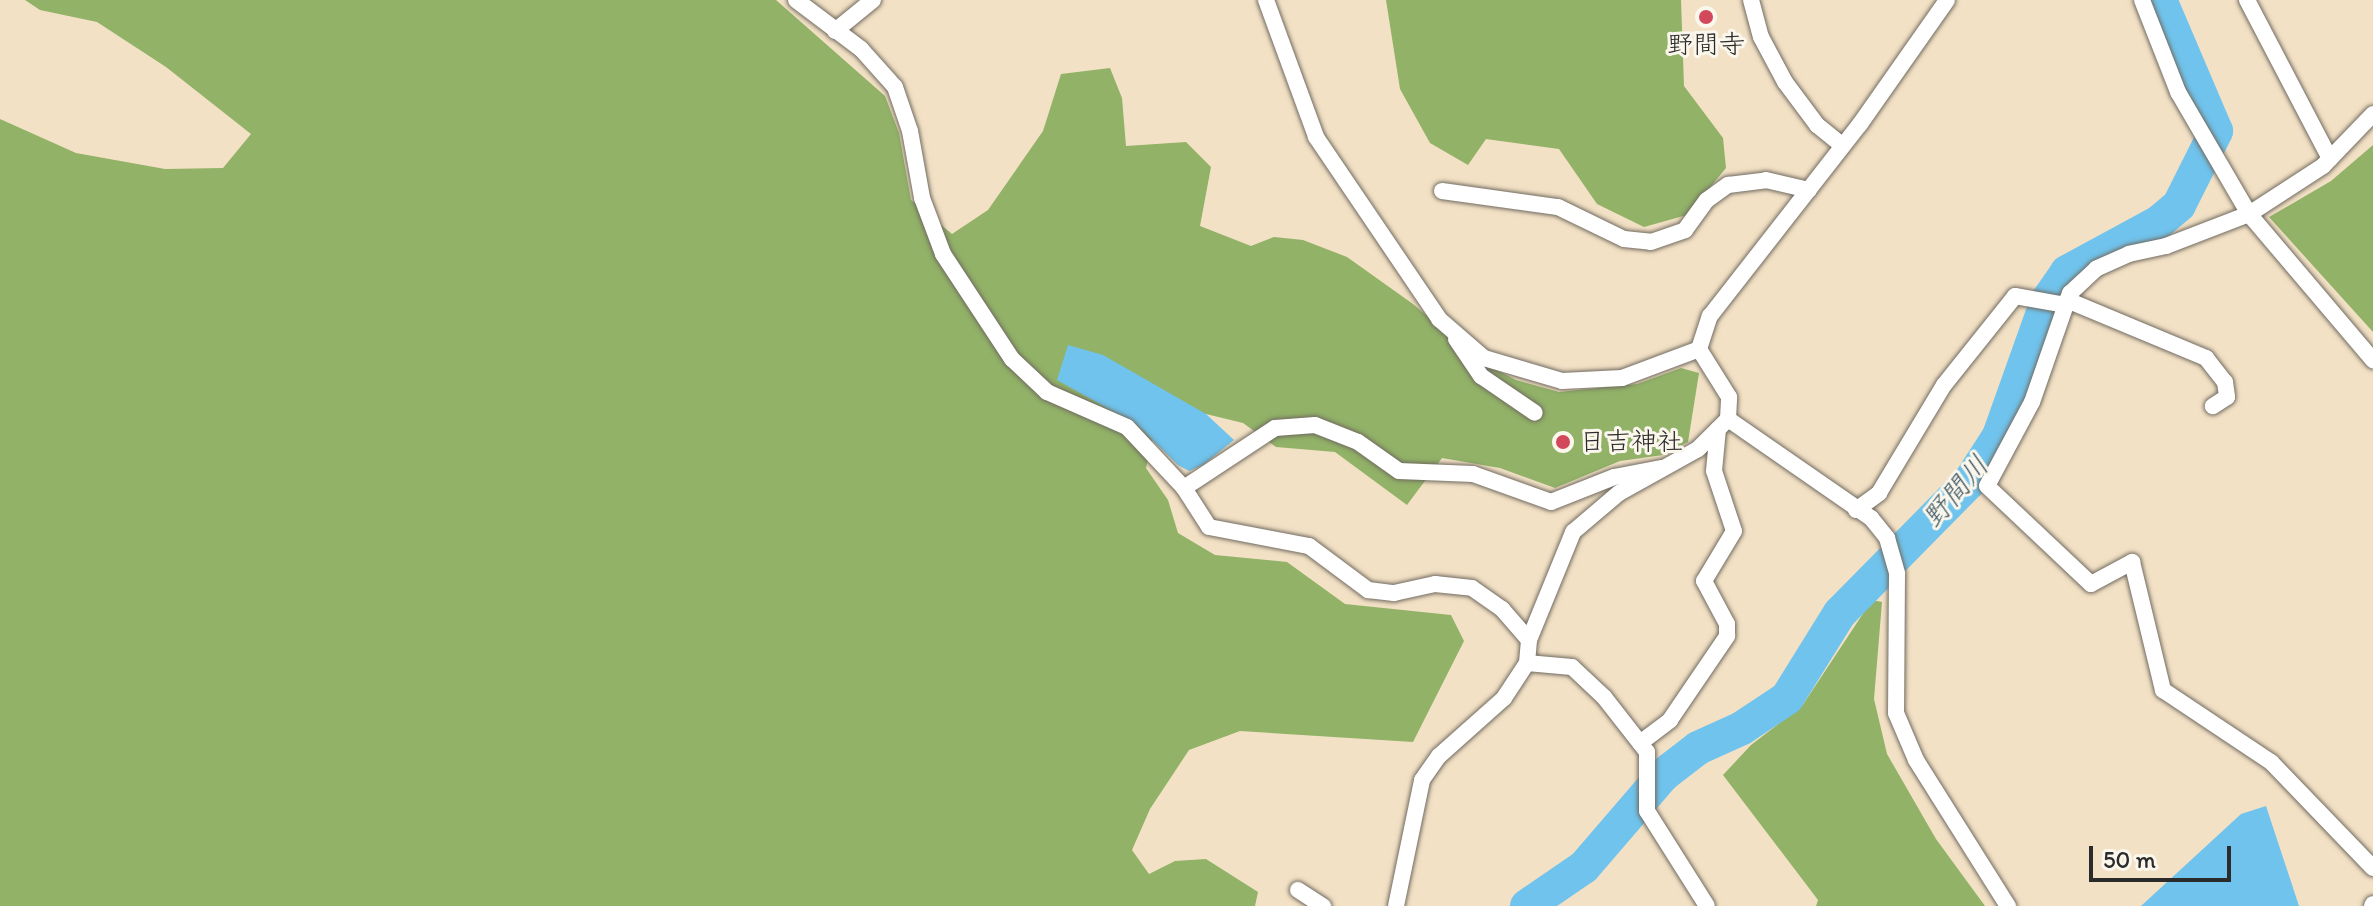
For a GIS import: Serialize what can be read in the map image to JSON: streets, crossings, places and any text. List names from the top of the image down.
{
  "water": ["野間川"],
  "places": ["野間寺", "日吉神社"],
  "scale_bar": "50 m"
}
